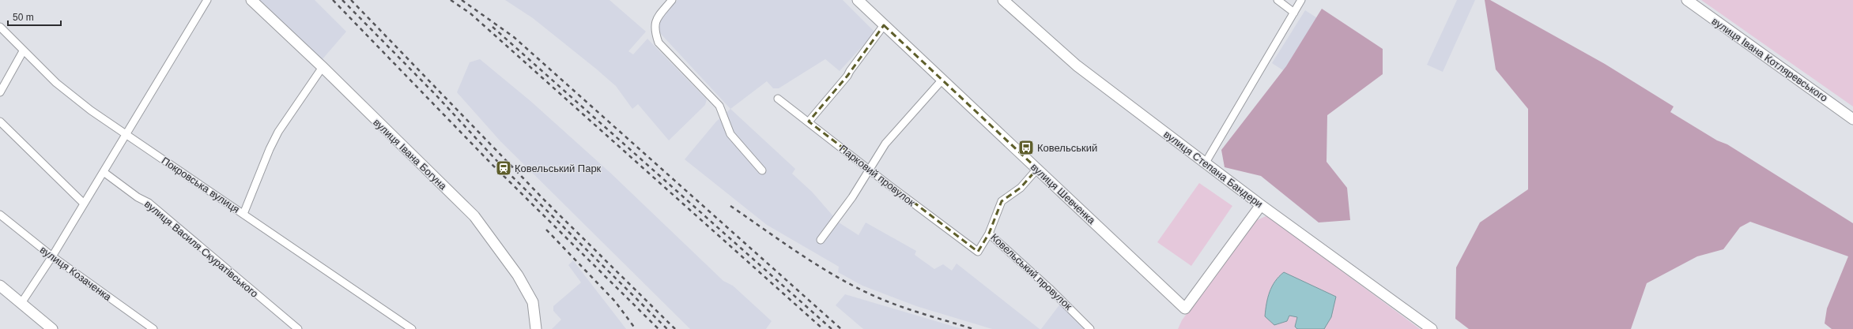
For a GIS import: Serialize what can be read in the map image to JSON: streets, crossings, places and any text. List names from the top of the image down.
{
  "streets": {
    "street": [
      "вулиця Івана Котляревського",
      "вулиця Івана Богуна",
      "вулиця Степана Бандери",
      "Парковий провулок",
      "Покровська вулиця",
      "вулиця Шевченка",
      "вулиця Василя Скуратівського",
      "Ковельський провулок",
      "вулиця Козаченка"
    ]
  },
  "crossings": [
    ["вулиця Степана Бандери", "вулиця Шевченка"],
    ["Парковий провулок", "Ковельський провулок"],
    ["вулиця Шевченка", "Ковельський провулок"]
  ],
  "places": {
    "bus stop": ["Ковельський"],
    "station": ["Ковельський Парк"]
  },
  "scale_bar": "50 m"
}
